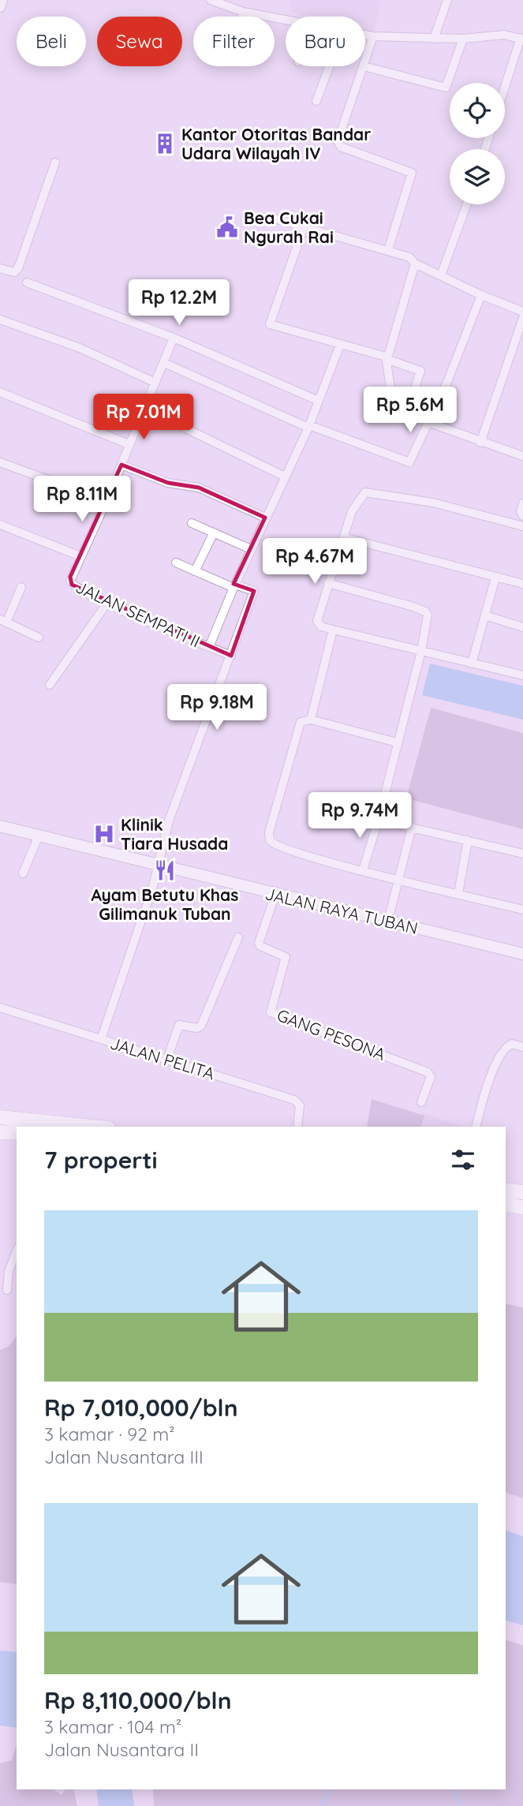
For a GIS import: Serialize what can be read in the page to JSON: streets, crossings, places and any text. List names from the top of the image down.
{
  "streets": {
    "main road": ["JALAN RAYA TUBAN"],
    "street": ["JALAN SEMPATI II", "GANG PESONA", "JALAN PELITA"]
  },
  "crossings": [
    ["JALAN RAYA TUBAN", "GANG PESONA"]
  ],
  "places": {
    "building": ["Kantor Otoritas Bandar Udara Wilayah IV"],
    "public building": ["Bea Cukai Ngurah Rai"],
    "hospital": ["Klinik Tiara Husada"],
    "restaurant": ["Ayam Betutu Khas Gilimanuk Tuban"]
  },
  "page": {
    "chip": [
      "Beli",
      "Sewa",
      "Filter",
      "Baru"
    ],
    "price": [
      "Rp 12.2M",
      "Rp 5.6M",
      "Rp 7.01M",
      "Rp 8.11M",
      "Rp 4.67M",
      "Rp 9.18M",
      "Rp 9.74M"
    ],
    "heading": "7 properti",
    "list": [
      {
        "name": "Rp 7,010,000/bln",
        "note": "3 kamar · 92 m² · Jalan Nusantara III"
      },
      {
        "name": "Rp 8,110,000/bln",
        "note": "3 kamar · 104 m² · Jalan Nusantara II"
      }
    ]
  }
}
